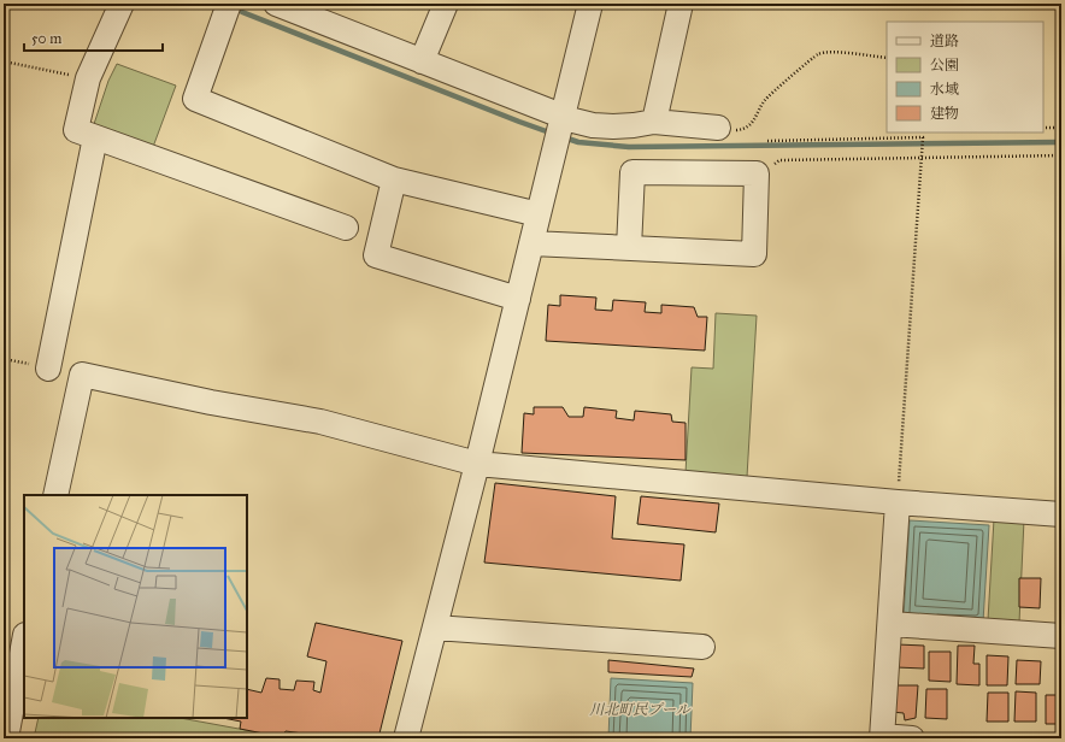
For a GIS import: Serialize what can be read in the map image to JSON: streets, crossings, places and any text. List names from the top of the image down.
{
  "water": ["川北町民プール"],
  "legend": [
    "道路",
    "公園",
    "水域",
    "建物"
  ],
  "scale_bar": "50 m"
}
